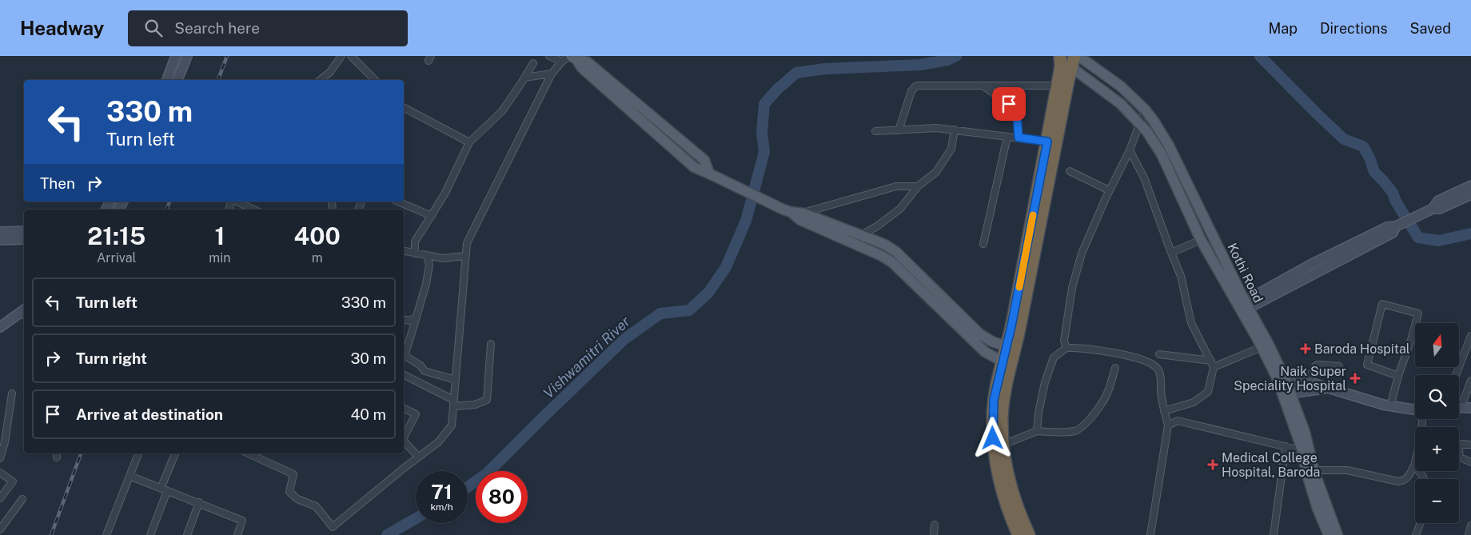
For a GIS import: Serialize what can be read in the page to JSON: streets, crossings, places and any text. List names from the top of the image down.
{
  "streets": {
    "main road": ["Kothi Road"]
  },
  "water": ["Vishwamitri River"],
  "places": {
    "health": ["Baroda Hospital", "Naik Super Speciality Hospital", "Medical College Hospital, Baroda"]
  },
  "north": "top",
  "page": {
    "header": "Headway",
    "search": "Search here",
    "nav": ["Map", "Directions", "Saved"],
    "turn": ["330 m", "Turn left"],
    "then": "Then",
    "eta": [
      "21:15",
      "Arrival",
      "1",
      "min",
      "400",
      "m"
    ],
    "list": [
      {
        "name": "Turn left",
        "value": "330 m"
      },
      {
        "name": "Turn right",
        "value": "30 m"
      },
      {
        "name": "Arrive at destination",
        "value": "40 m"
      }
    ],
    "map_buttons": ["+", "−"],
    "speed": "71 km/h",
    "limit": "80"
  }
}
